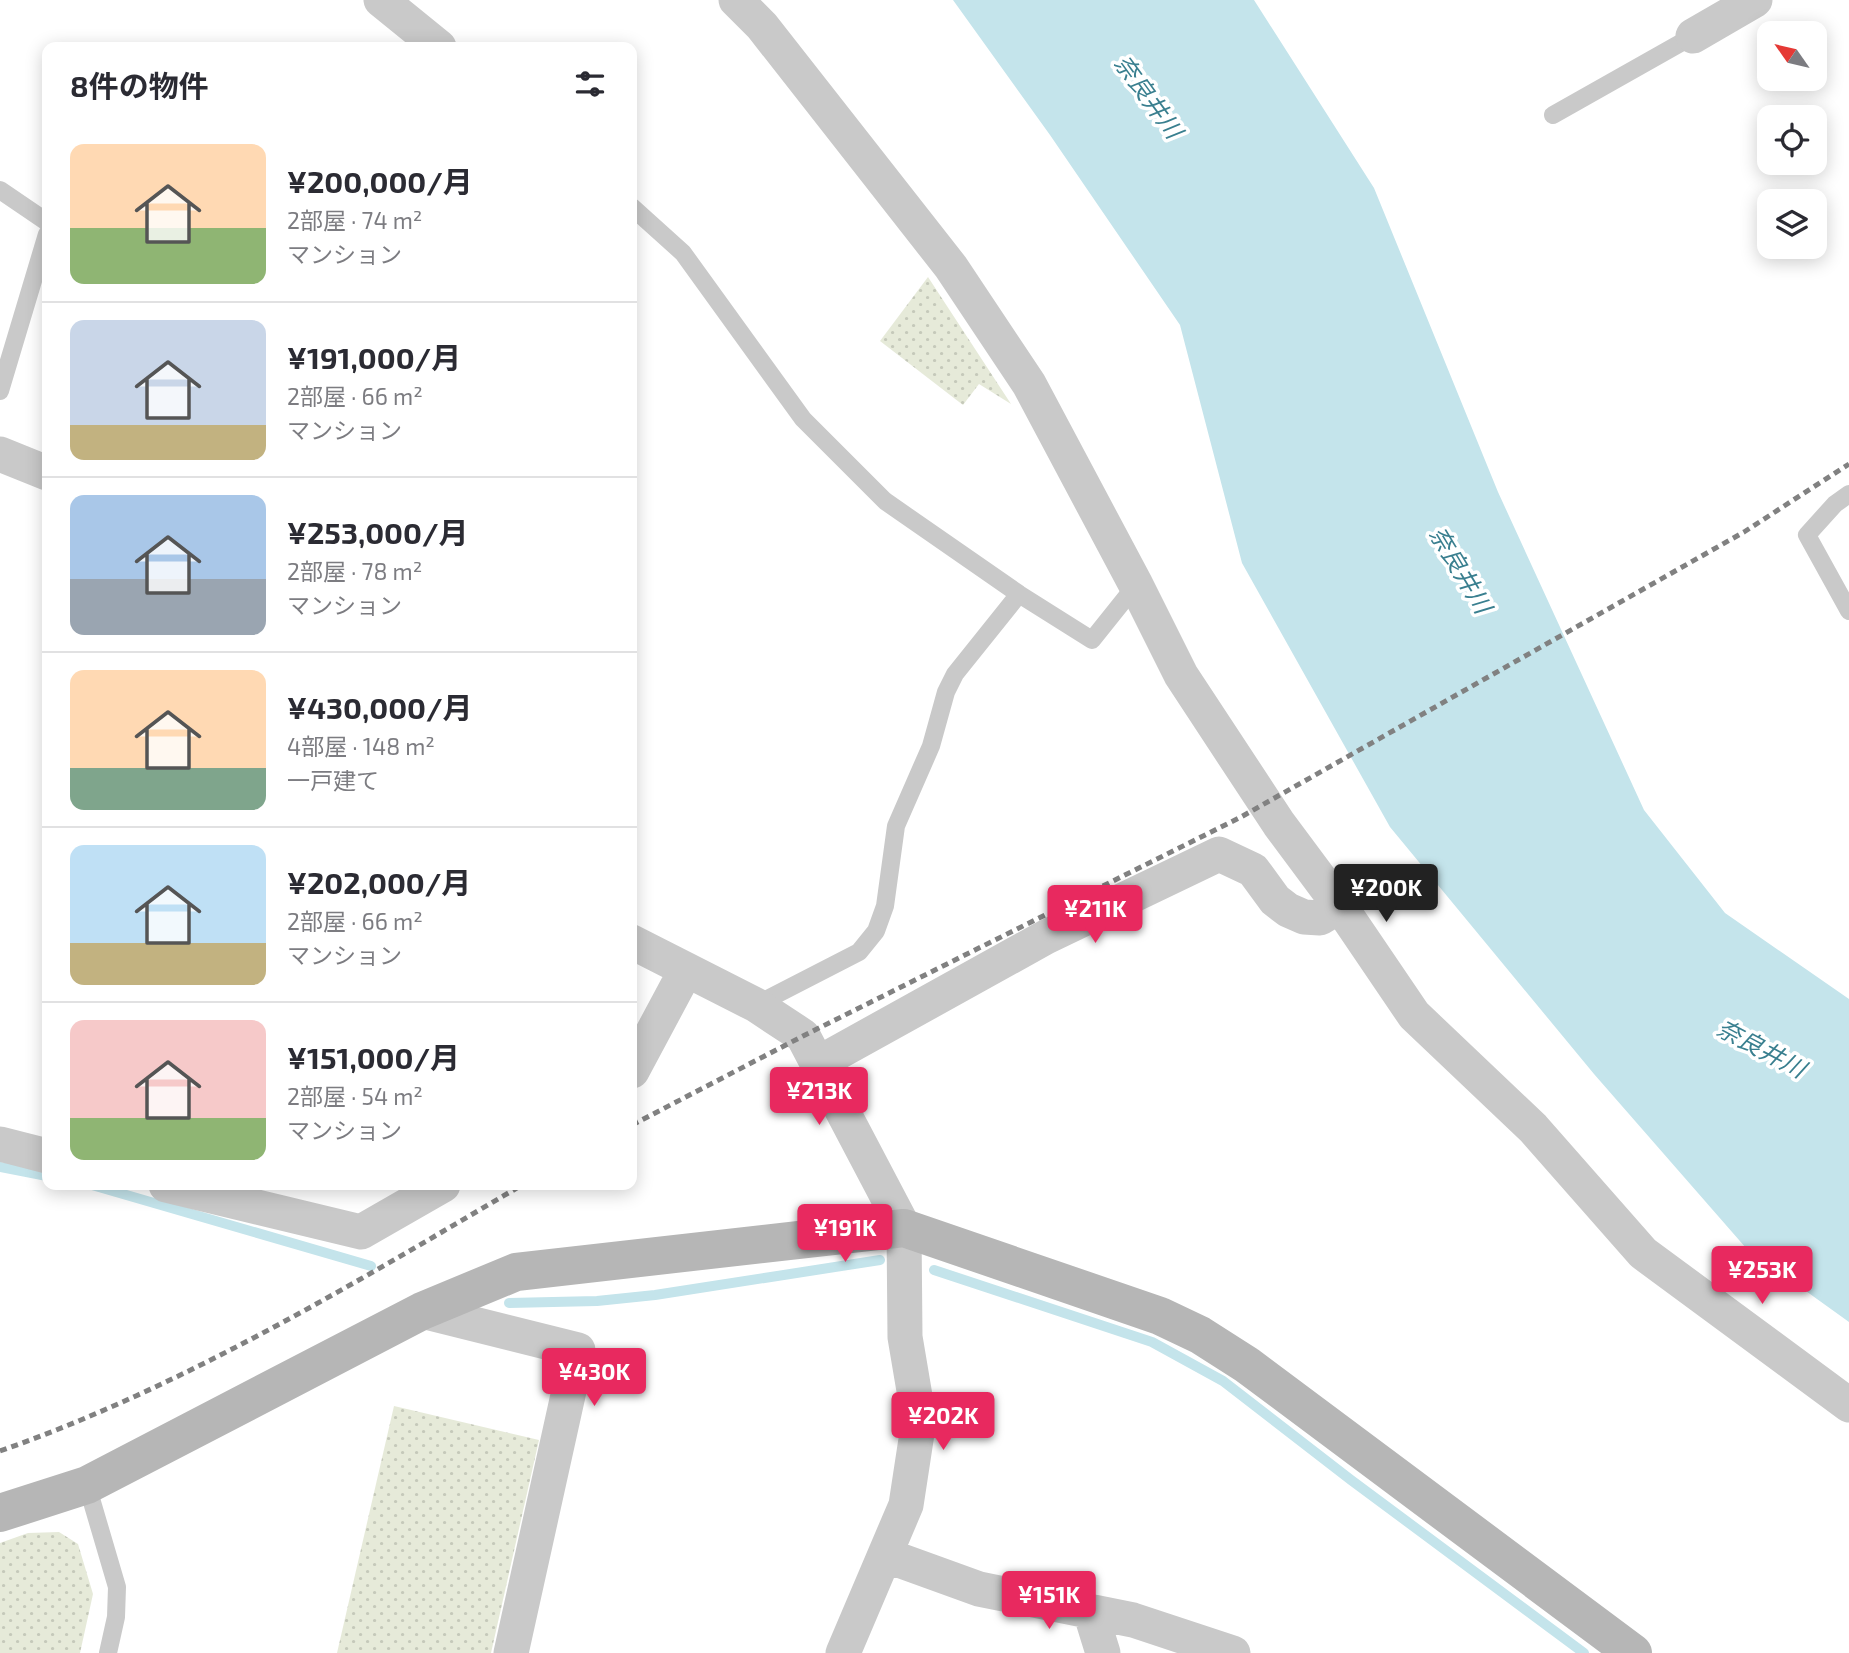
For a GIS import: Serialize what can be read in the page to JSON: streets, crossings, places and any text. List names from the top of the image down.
{
  "water": ["奈良井川"],
  "north": "top left",
  "page": {
    "heading": "8件の物件",
    "list": [
      {
        "name": "¥200,000/月",
        "note": "2部屋 · 74 m² · マンション"
      },
      {
        "name": "¥191,000/月",
        "note": "2部屋 · 66 m² · マンション"
      },
      {
        "name": "¥253,000/月",
        "note": "2部屋 · 78 m² · マンション"
      },
      {
        "name": "¥430,000/月",
        "note": "4部屋 · 148 m² · 一戸建て"
      },
      {
        "name": "¥202,000/月",
        "note": "2部屋 · 66 m² · マンション"
      },
      {
        "name": "¥151,000/月",
        "note": "2部屋 · 54 m² · マンション"
      }
    ],
    "price": [
      "¥200K",
      "¥211K",
      "¥213K",
      "¥191K",
      "¥253K",
      "¥430K",
      "¥202K",
      "¥151K"
    ]
  }
}
